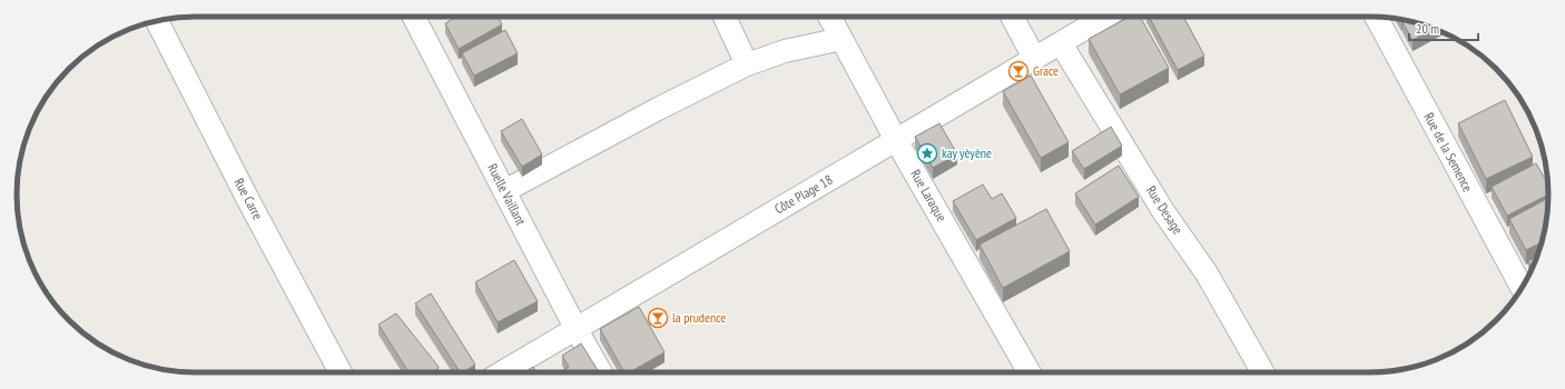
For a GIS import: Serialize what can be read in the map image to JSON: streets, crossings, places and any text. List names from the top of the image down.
{
  "streets": {
    "street": [
      "Rue de la Semence",
      "Ruelle Vaillant",
      "Côte Plage 18",
      "Rue Laraque",
      "Rue Carre",
      "Rue Desage"
    ]
  },
  "crossings": [
    ["Ruelle Vaillant", "Côte Plage 18"],
    ["Côte Plage 18", "Rue Laraque"],
    ["Côte Plage 18", "Rue Desage"]
  ],
  "places": {
    "bar": ["Grace", "la prudence"],
    "place": ["kay yèyène"]
  },
  "scale_bar": "20 m"
}
